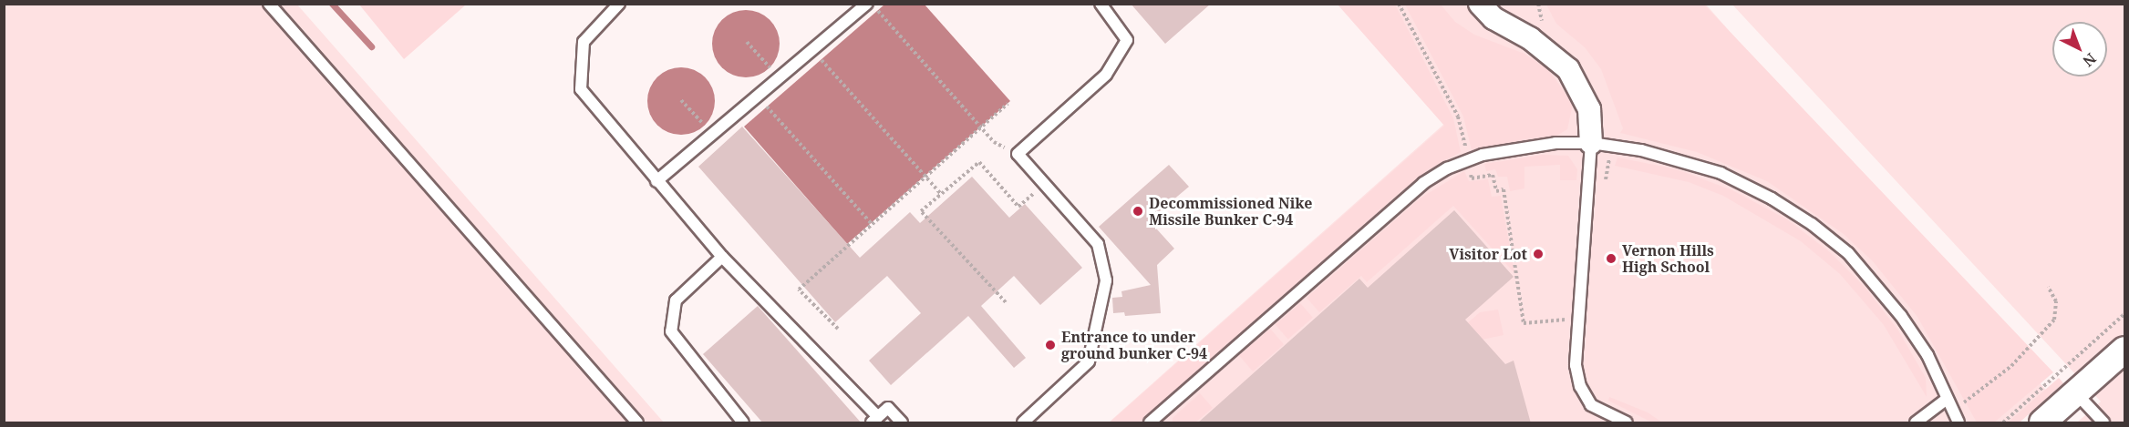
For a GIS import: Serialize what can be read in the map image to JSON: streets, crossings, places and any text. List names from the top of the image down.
{
  "places": [
    "Decommissioned Nike Missile Bunker C-94",
    "Visitor Lot",
    "Vernon Hills High School",
    "Entrance to under ground bunker C-94"
  ],
  "north": "bottom right"
}
